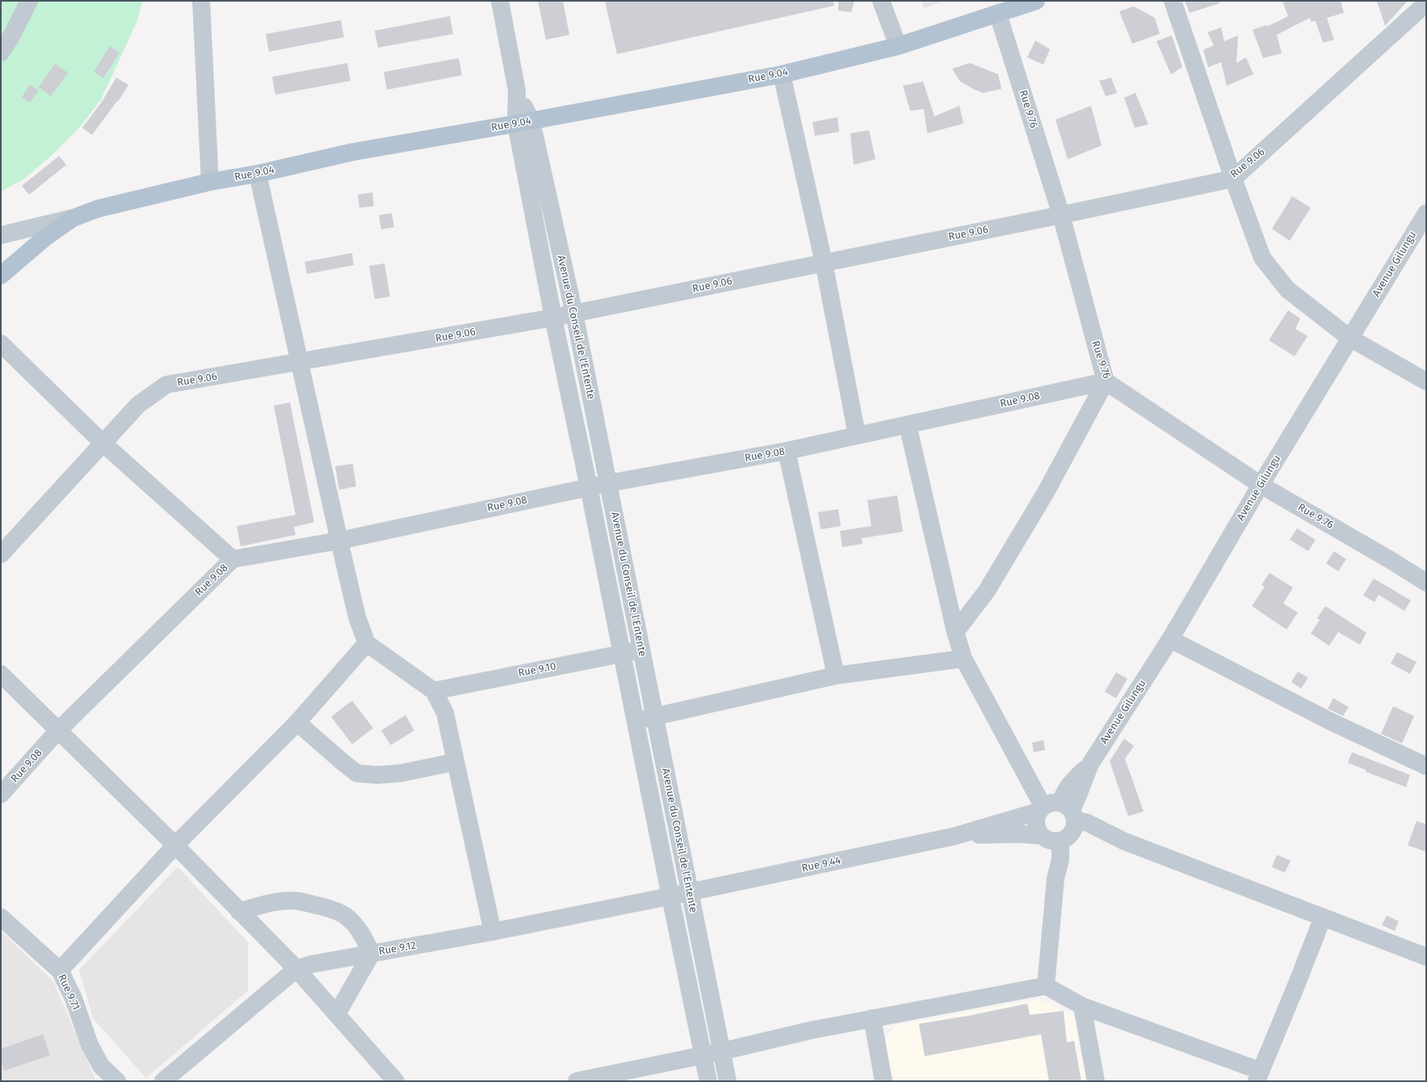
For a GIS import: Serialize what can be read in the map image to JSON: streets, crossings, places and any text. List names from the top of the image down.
{
  "streets": {
    "main road": ["Rue 9.04"],
    "street": [
      "Rue 9.76",
      "Rue 9.06",
      "Avenue Gilungu",
      "Avenue du Conseil de l'Entente",
      "Rue 9.08",
      "Rue 9.10",
      "Rue 9.44",
      "Rue 9.12",
      "Rue 9.71"
    ]
  },
  "crossings": [
    ["Rue 9.04", "Rue 9.76"],
    ["Rue 9.04", "Avenue du Conseil de l'Entente"],
    ["Rue 9.76", "Rue 9.06"],
    ["Rue 9.76", "Avenue Gilungu"],
    ["Rue 9.76", "Rue 9.08"],
    ["Rue 9.06", "Avenue du Conseil de l'Entente"],
    ["Avenue du Conseil de l'Entente", "Rue 9.08"],
    ["Avenue du Conseil de l'Entente", "Rue 9.10"],
    ["Avenue du Conseil de l'Entente", "Rue 9.44"],
    ["Avenue du Conseil de l'Entente", "Rue 9.12"],
    ["Rue 9.44", "Rue 9.12"]
  ]
}
